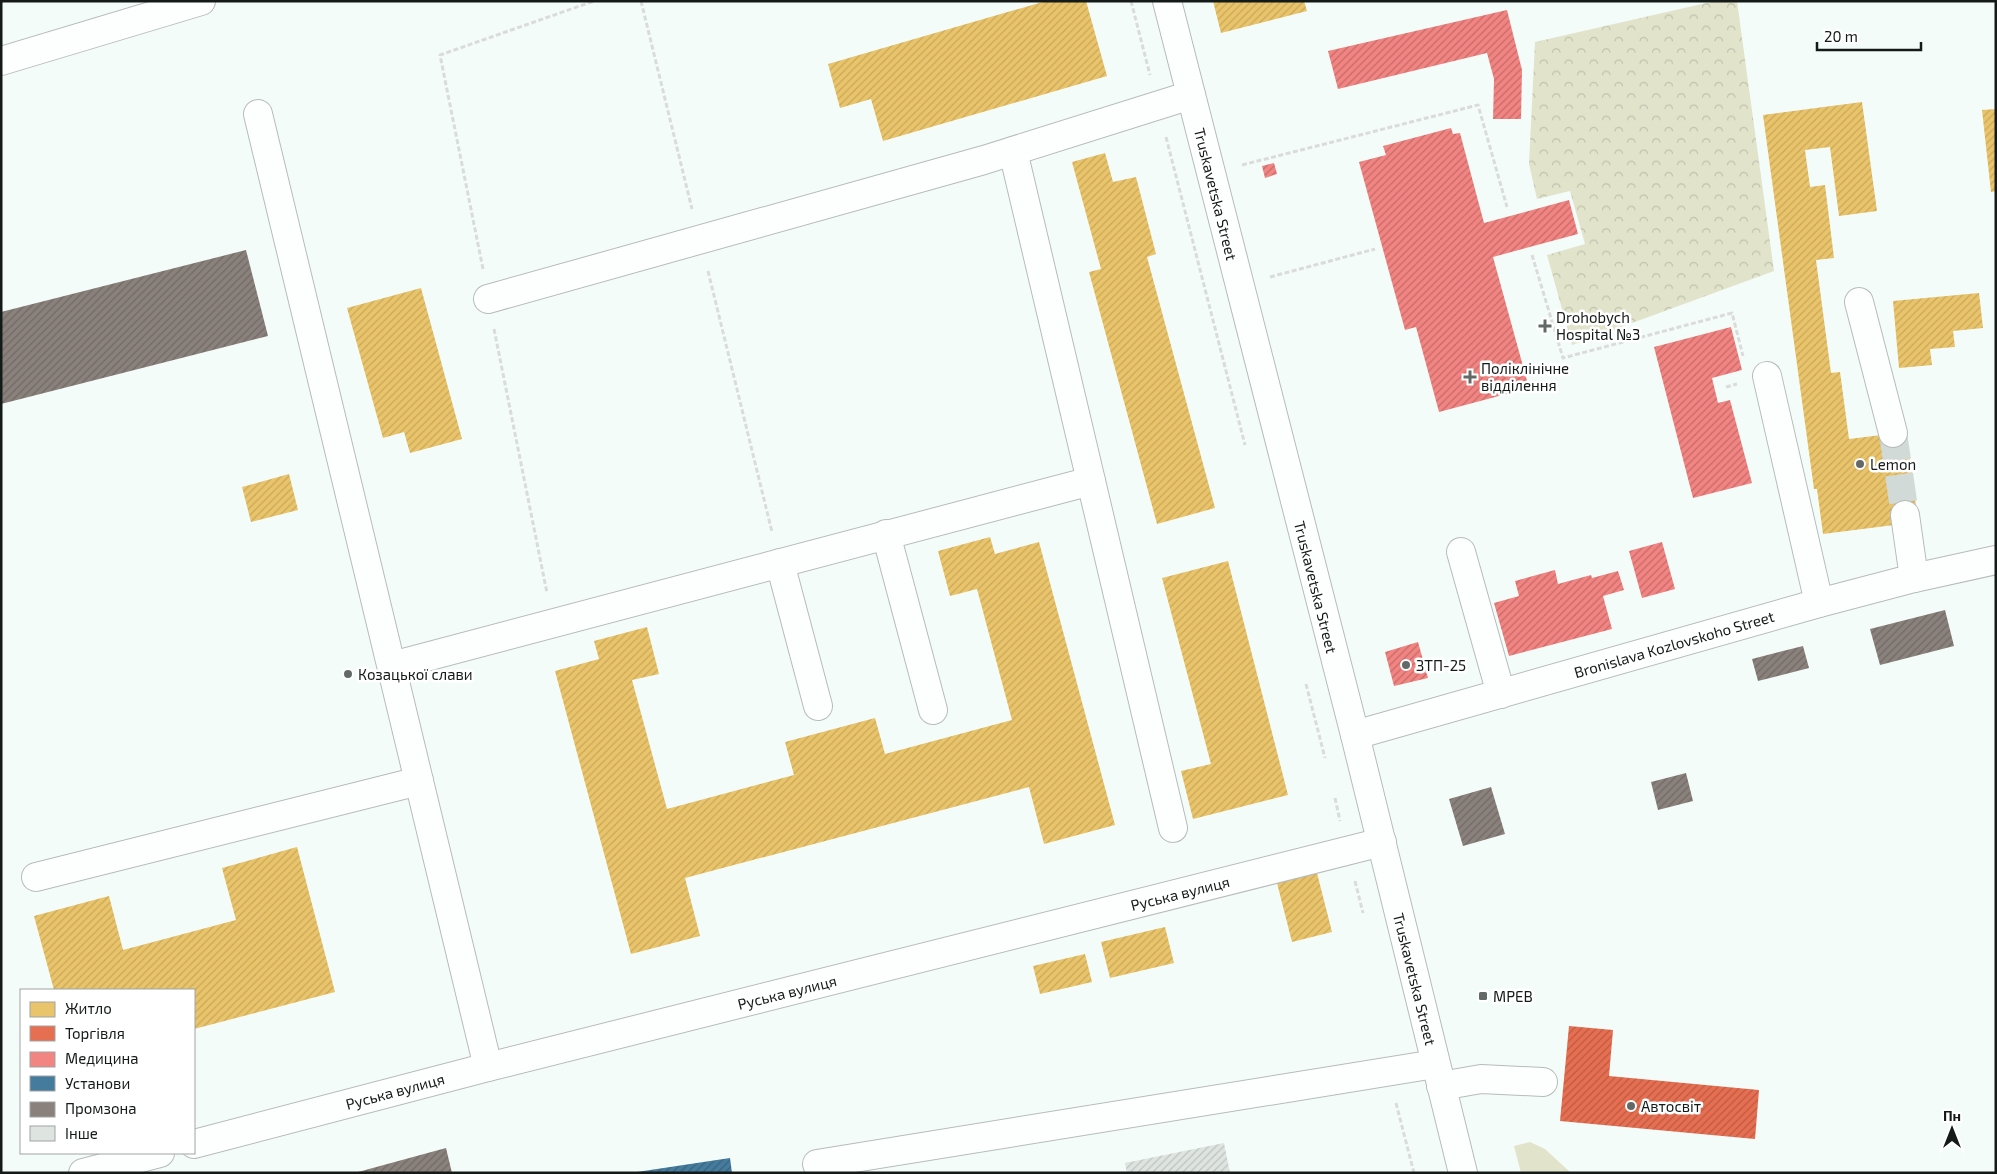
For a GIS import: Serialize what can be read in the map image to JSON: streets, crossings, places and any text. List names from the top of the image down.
{
  "streets": {
    "street": ["Truskavetska Street", "Bronislava Kozlovskoho Street", "Руська вулиця"]
  },
  "crossings": [
    ["Truskavetska Street", "Bronislava Kozlovskoho Street"],
    ["Truskavetska Street", "Руська вулиця"]
  ],
  "places": {
    "health": ["Drohobych Hospital №3", "Поліклінічне відділення"],
    "other": [
      "Lemon",
      "ЗТП-25",
      "Козацької слави",
      "Автосвіт"
    ],
    "transit": ["МРЕВ"]
  },
  "legend": [
    "Житло",
    "Торгівля",
    "Медицина",
    "Установи",
    "Промзона",
    "Інше"
  ],
  "scale_bar": "20 m",
  "north": "top"
}
